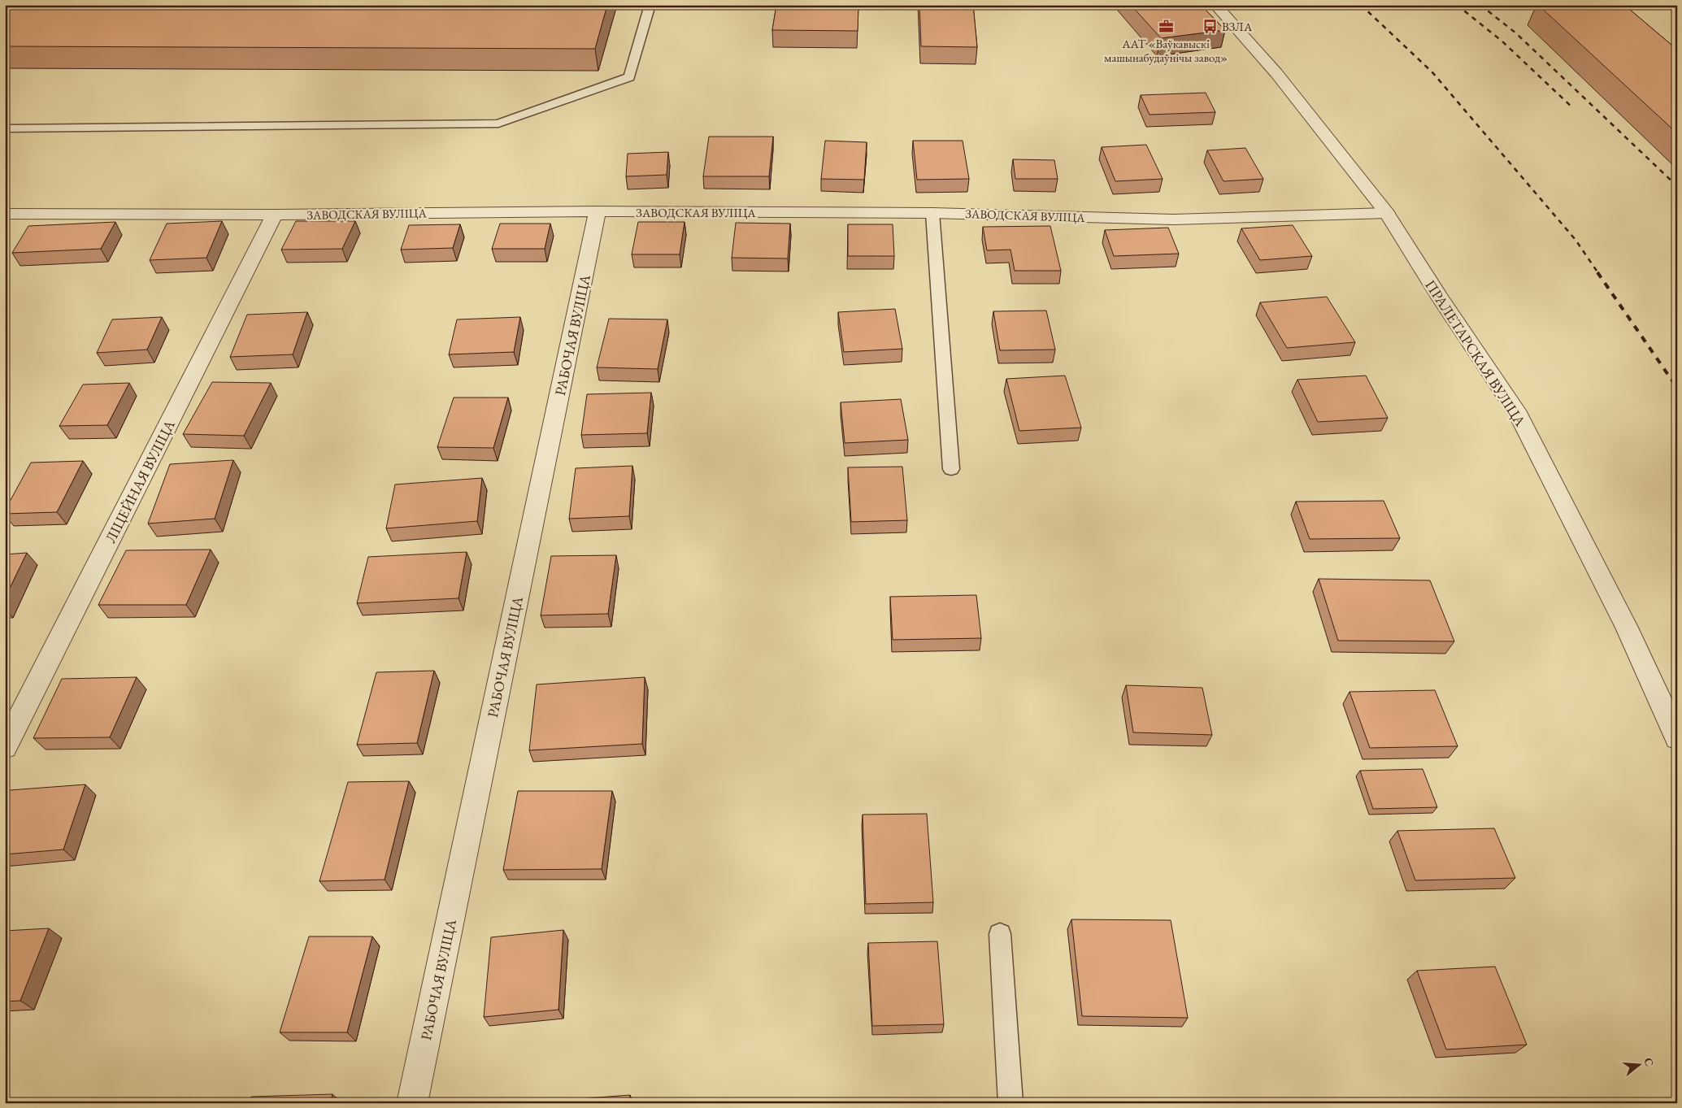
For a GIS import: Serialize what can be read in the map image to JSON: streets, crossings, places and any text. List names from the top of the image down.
{
  "streets": {
    "street": [
      "ЗАВОДСКАЯ ВУЛІЦА",
      "РАБОЧАЯ ВУЛІЦА",
      "ПРАЛЕТАРСКАЯ ВУЛІЦА",
      "ЛІЦЕЙНАЯ ВУЛІЦА"
    ]
  },
  "crossings": [
    ["ЗАВОДСКАЯ ВУЛІЦА", "РАБОЧАЯ ВУЛІЦА"],
    ["ЗАВОДСКАЯ ВУЛІЦА", "ПРАЛЕТАРСКАЯ ВУЛІЦА"],
    ["ЗАВОДСКАЯ ВУЛІЦА", "ЛІЦЕЙНАЯ ВУЛІЦА"]
  ],
  "places": {
    "office": ["ААТ «Ваўкавыскі машынабудаўнічы завод»"],
    "bus stop": ["ВЗЛА"]
  },
  "north": "right"
}
